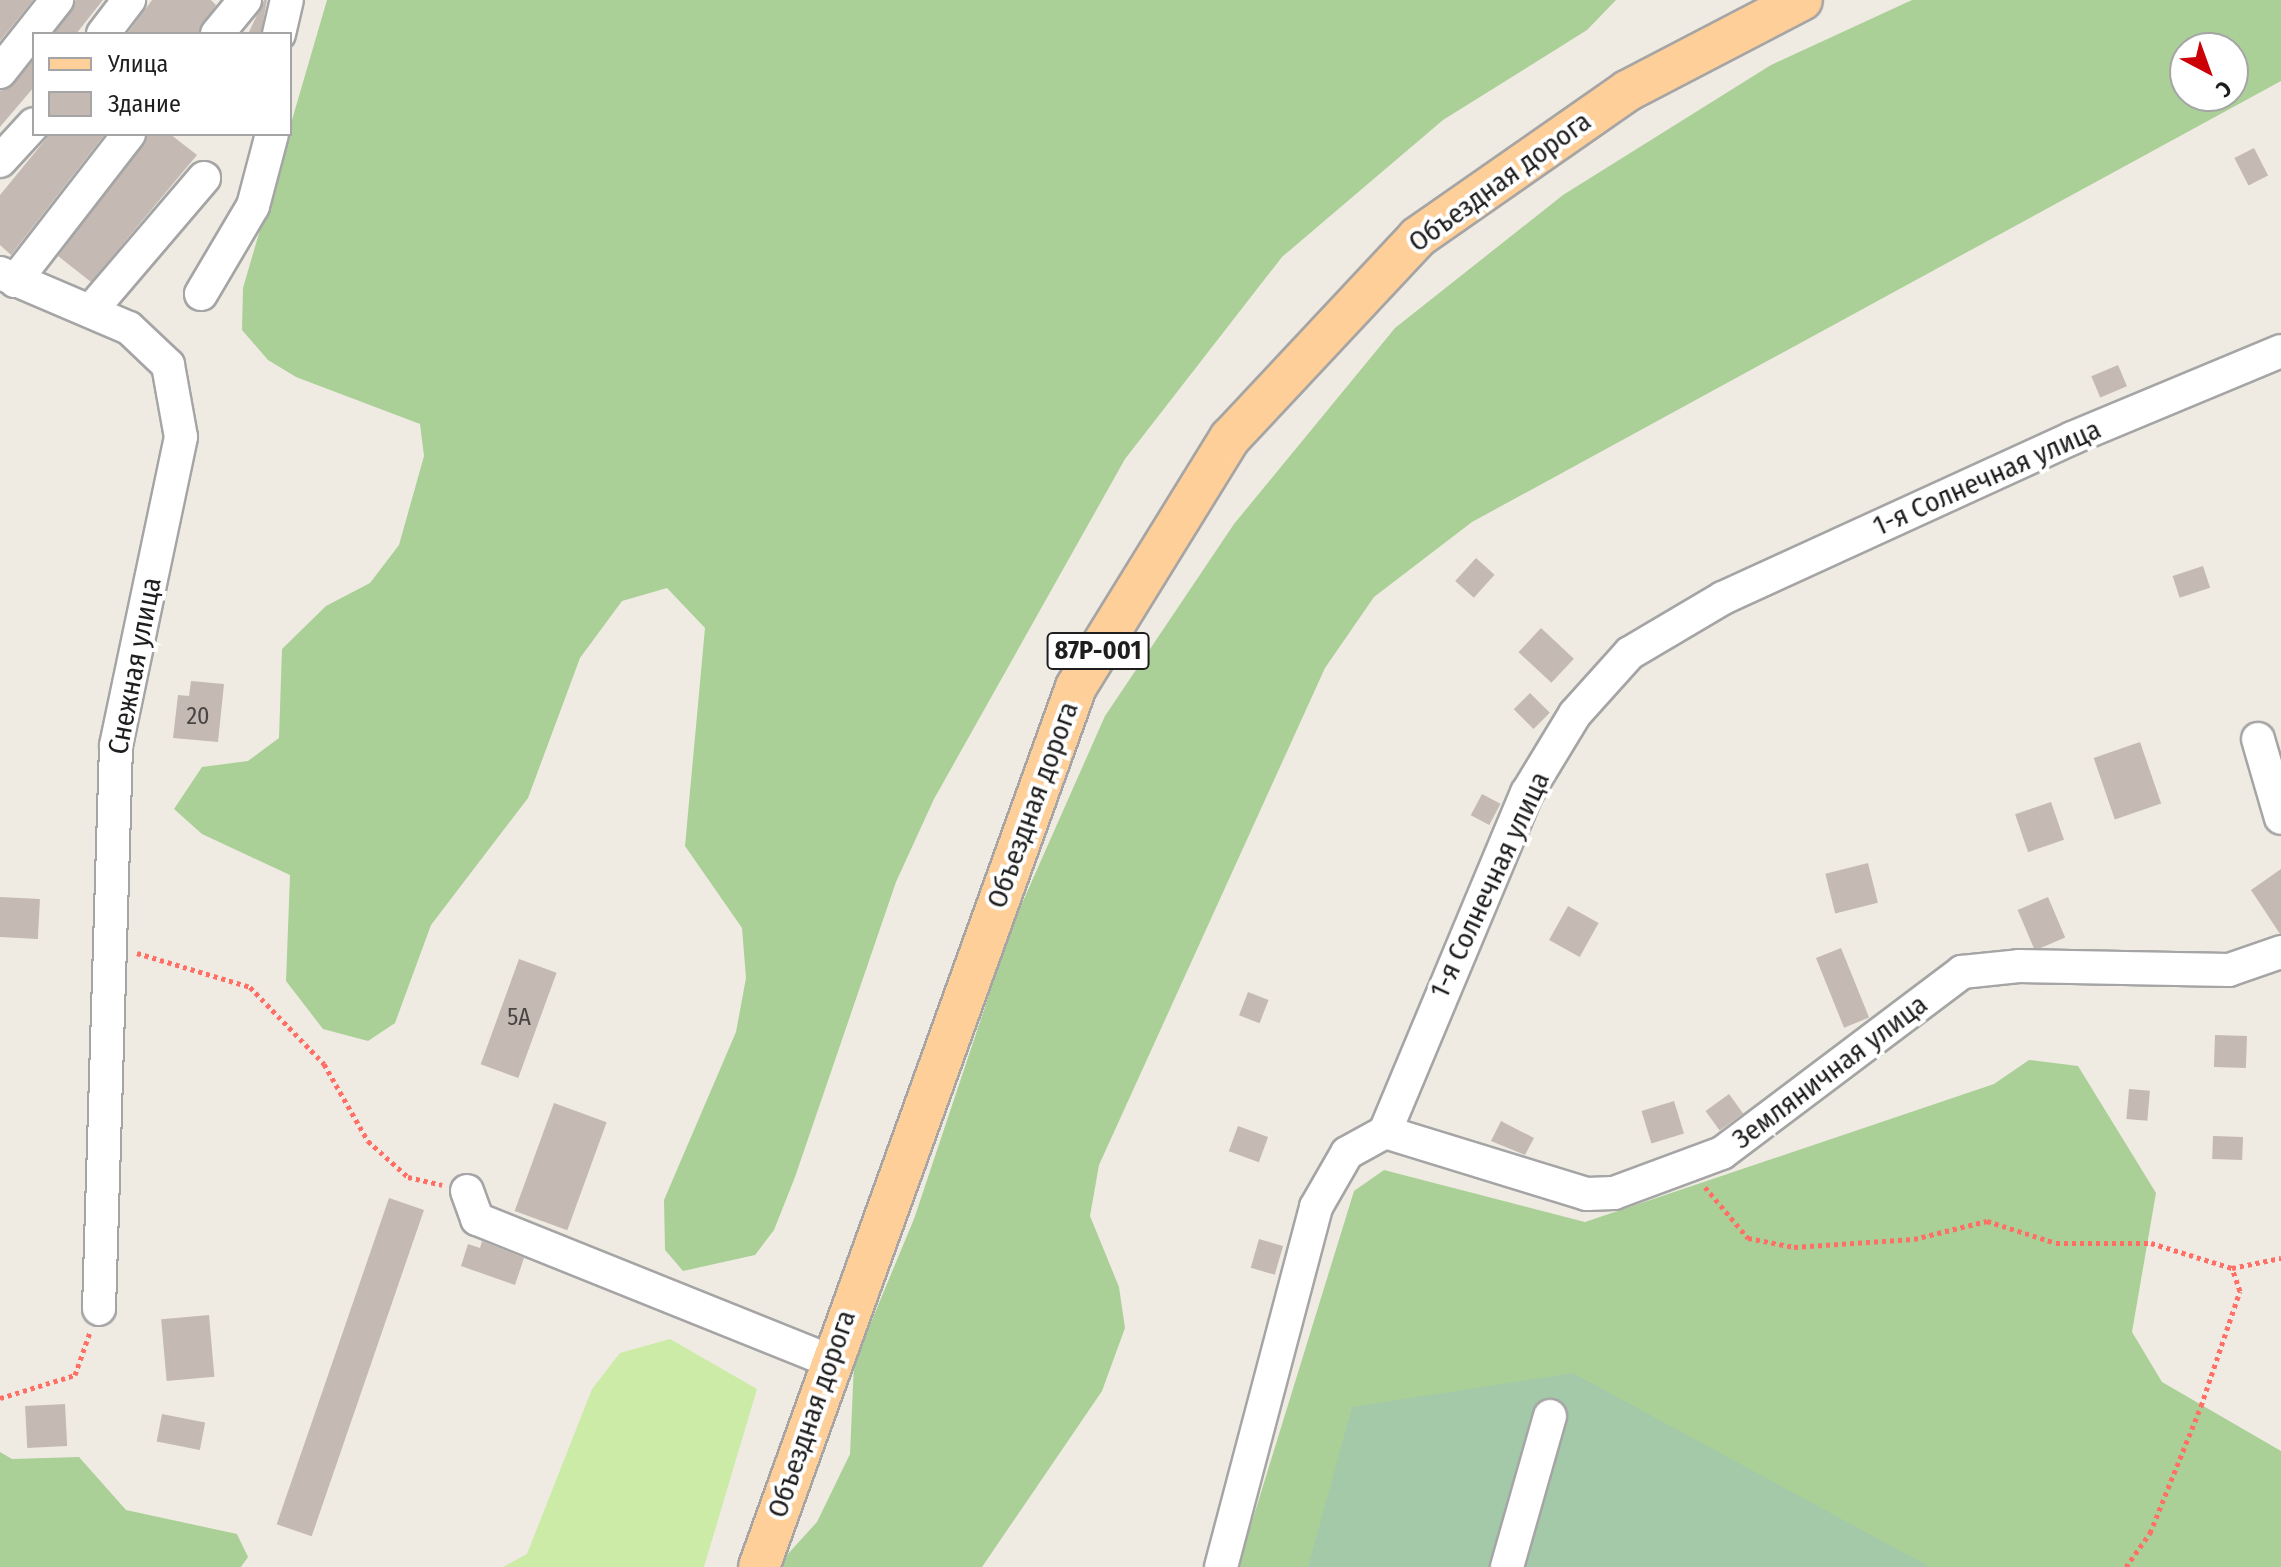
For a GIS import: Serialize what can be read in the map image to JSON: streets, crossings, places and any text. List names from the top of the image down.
{
  "streets": {
    "main road": ["Объездная дорога", "87Р-001"],
    "street": ["1-я Солнечная улица", "Снежная улица", "Земляничная улица"]
  },
  "crossings": [
    ["1-я Солнечная улица", "Земляничная улица"]
  ],
  "house_numbers": ["20", "5А"],
  "legend": ["Улица", "Здание"],
  "north": "bottom right"
}
